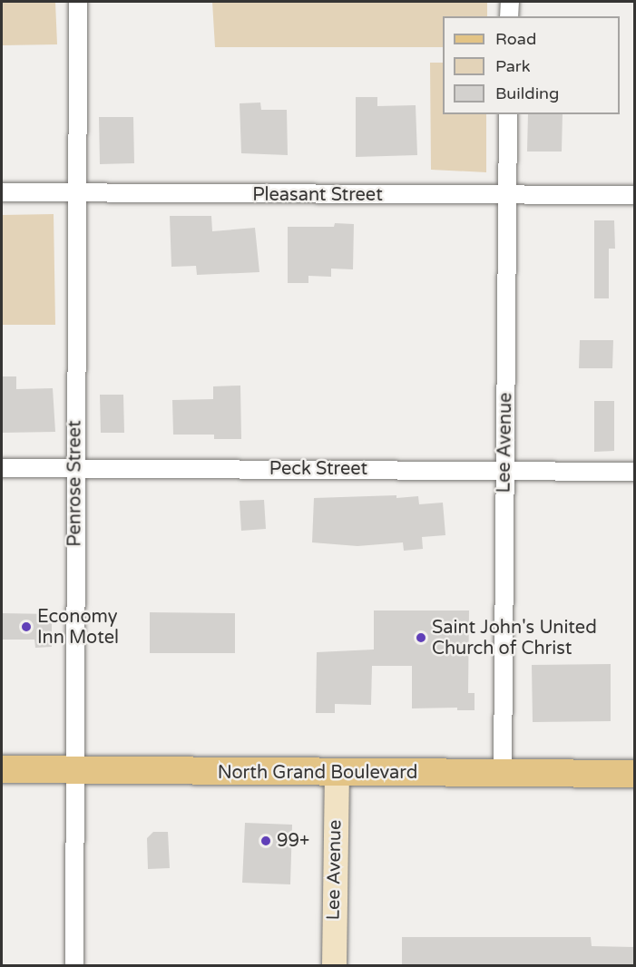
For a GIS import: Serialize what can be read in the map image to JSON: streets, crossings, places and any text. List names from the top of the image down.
{
  "streets": {
    "main road": ["North Grand Boulevard"],
    "street": [
      "Pleasant Street",
      "Lee Avenue",
      "Peck Street",
      "Penrose Street"
    ]
  },
  "crossings": [
    ["Pleasant Street", "Lee Avenue"],
    ["Pleasant Street", "Penrose Street"],
    ["Lee Avenue", "Peck Street"],
    ["Lee Avenue", "North Grand Boulevard"],
    ["Peck Street", "Penrose Street"],
    ["Penrose Street", "North Grand Boulevard"]
  ],
  "places": ["Economy Inn Motel", "Saint John's United Church of Christ", "99+"],
  "legend": ["Road", "Park", "Building"]
}
